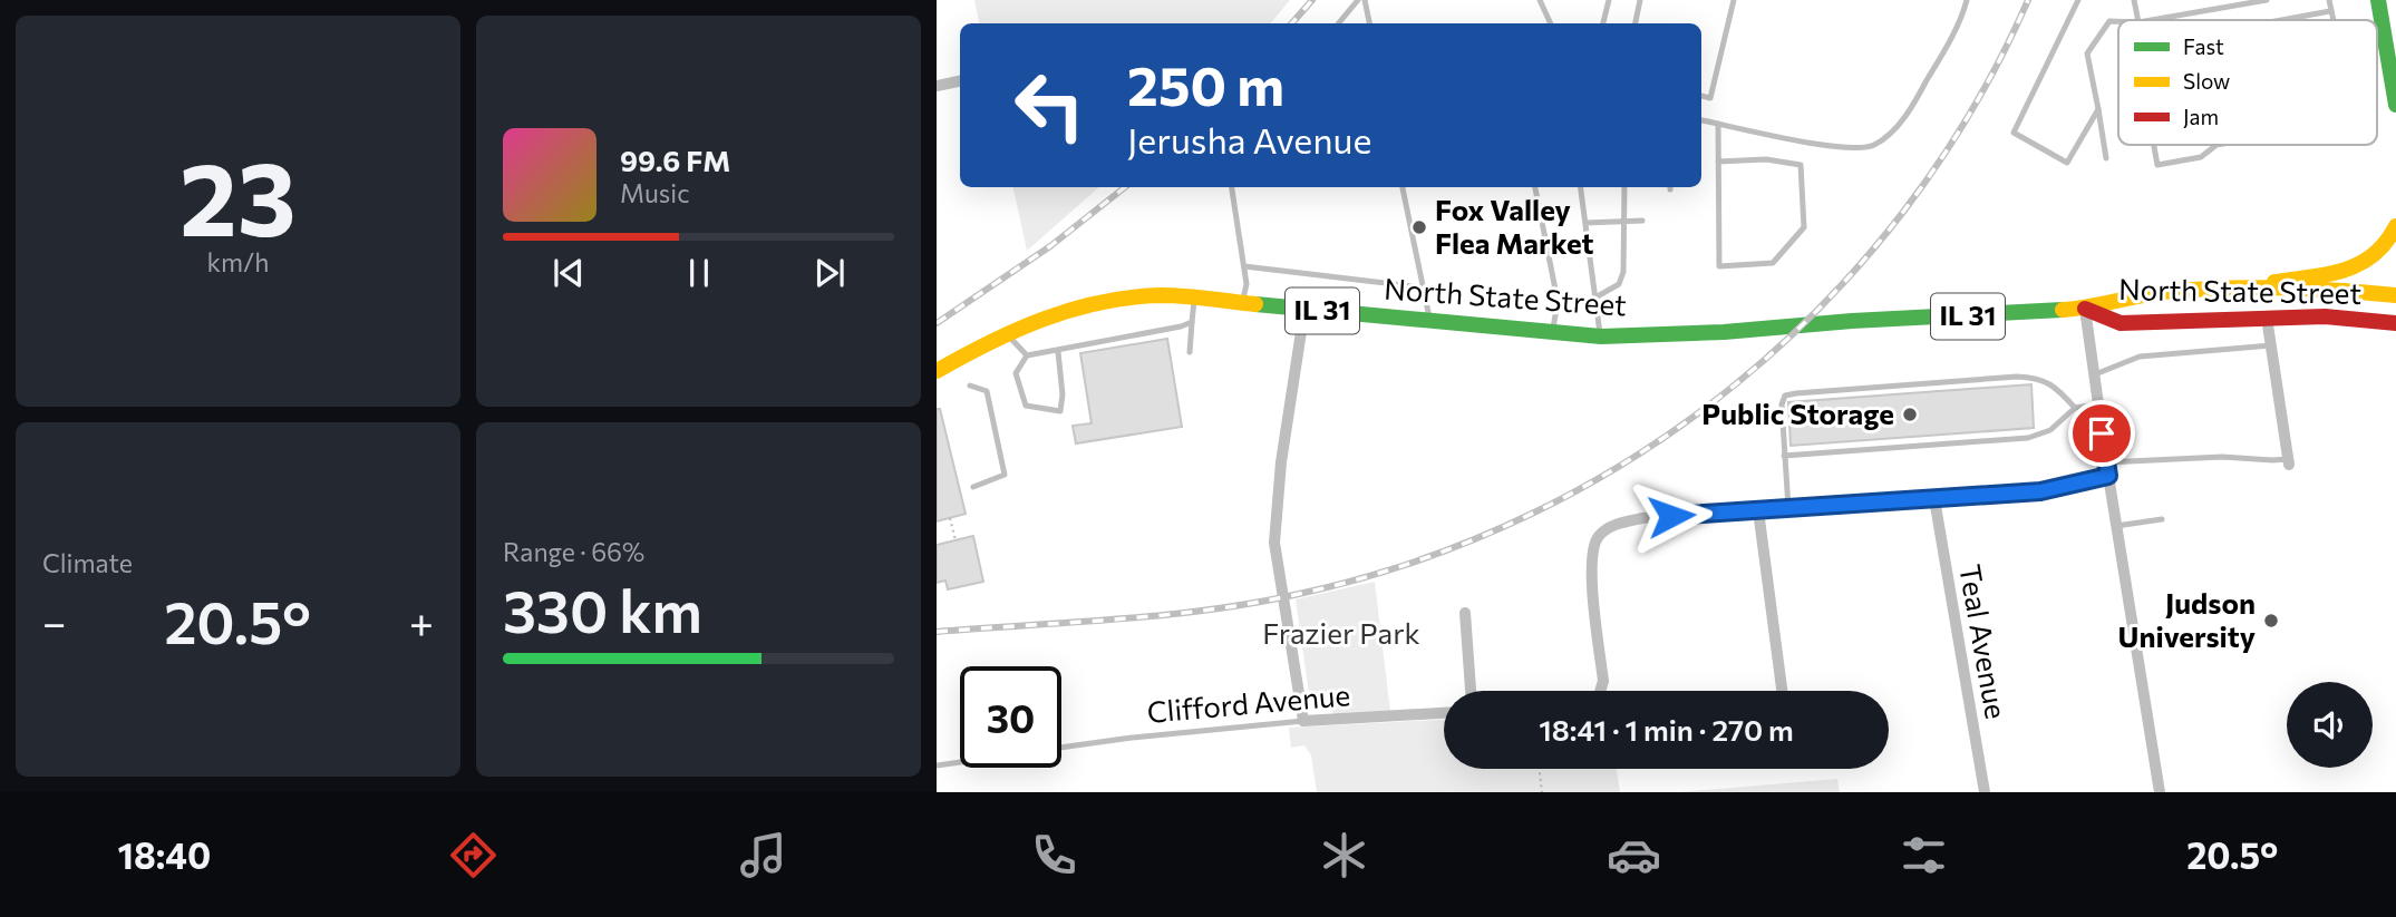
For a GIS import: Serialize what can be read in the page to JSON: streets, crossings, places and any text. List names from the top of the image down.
{
  "streets": {
    "main road": ["North State Street", "IL 31"],
    "street": ["Teal Avenue", "Clifford Avenue"]
  },
  "parks": ["Frazier Park"],
  "places": ["Fox Valley Flea Market", "Public Storage", "Judson University"],
  "legend": ["Fast", "Slow", "Jam"],
  "page": {
    "tile": [
      ["23", "km/h"],
      "Climate",
      ["Range · 66%", "330 km"]
    ],
    "turn": ["250 m", "Jerusha Avenue"],
    "song": ["99.6 FM", "Music"],
    "heat": ["−", "20.5°", "+"],
    "limit": "30",
    "trip": "18:41 · 1 min · 270 m",
    "tabs": ["18:40", "20.5°"]
  }
}
